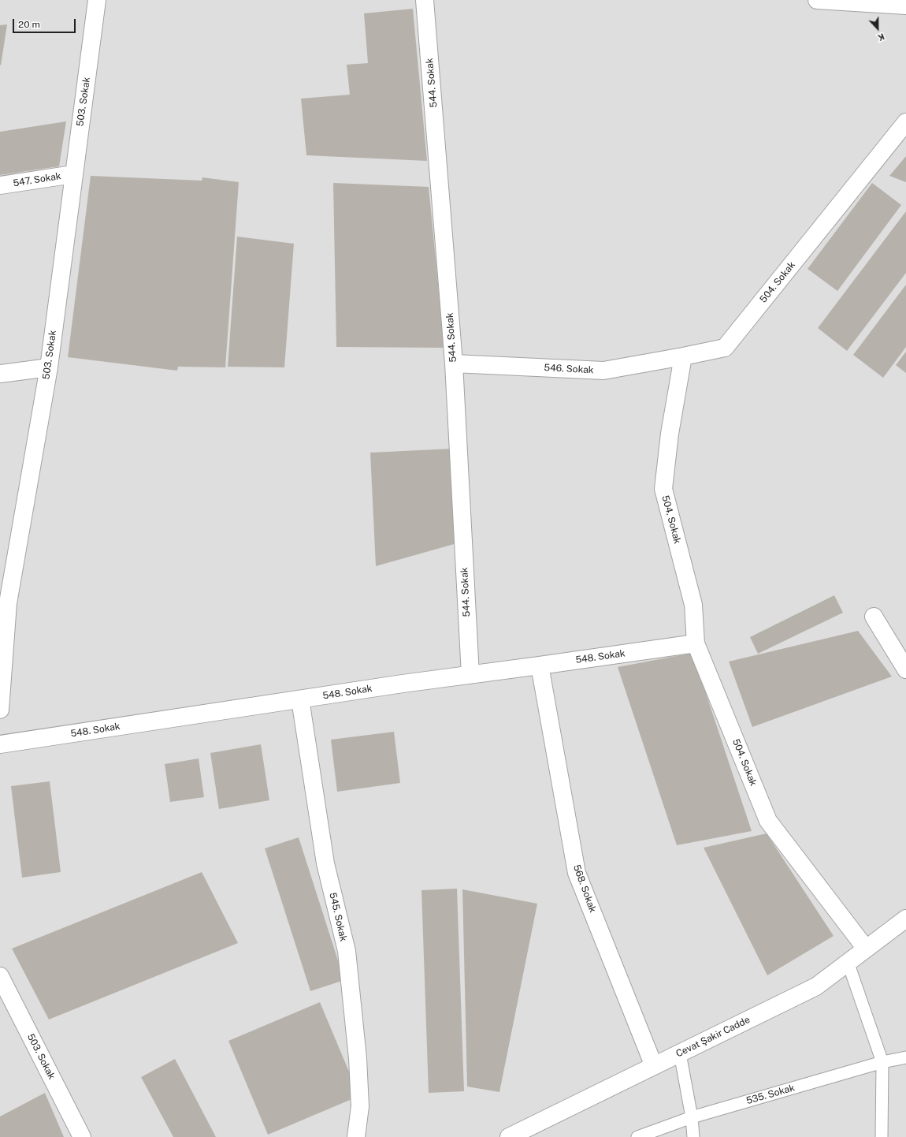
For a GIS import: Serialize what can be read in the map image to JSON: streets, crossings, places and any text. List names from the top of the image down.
{
  "streets": {
    "street": [
      "544. Sokak",
      "503. Sokak",
      "547. Sokak",
      "504. Sokak",
      "546. Sokak",
      "548. Sokak",
      "568. Sokak",
      "545. Sokak",
      "Cevat Şakir Cadde"
    ],
    "lane": ["535. Sokak"]
  },
  "crossings": [
    ["544. Sokak", "546. Sokak"],
    ["544. Sokak", "548. Sokak"],
    ["503. Sokak", "547. Sokak"],
    ["504. Sokak", "546. Sokak"],
    ["504. Sokak", "548. Sokak"],
    ["504. Sokak", "Cevat Şakir Cadde"],
    ["548. Sokak", "568. Sokak"],
    ["548. Sokak", "545. Sokak"],
    ["568. Sokak", "Cevat Şakir Cadde"]
  ],
  "scale_bar": "20 m",
  "north": "bottom"
}
